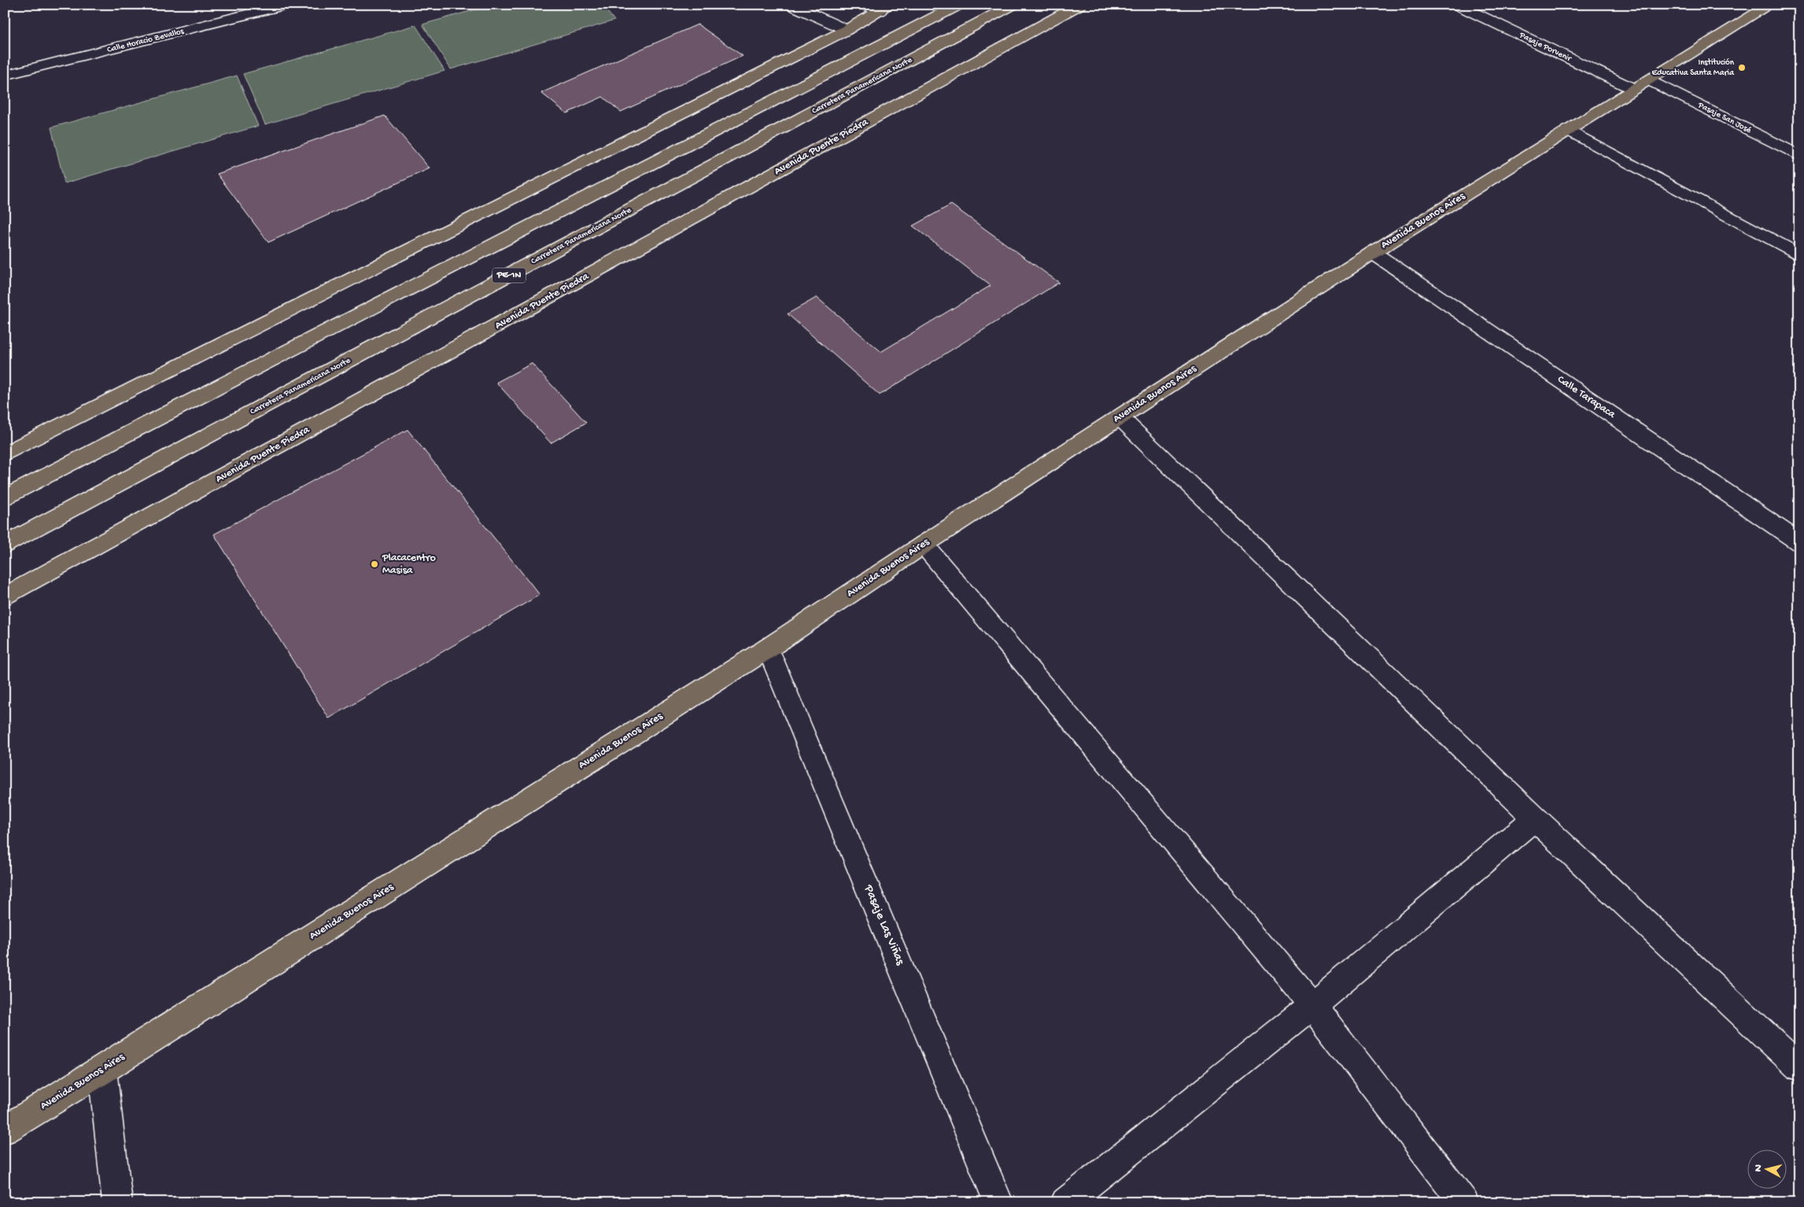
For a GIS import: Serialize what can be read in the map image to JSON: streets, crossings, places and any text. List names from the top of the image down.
{
  "streets": {
    "main road": [
      "Carretera Panamericana Norte",
      "Avenida Puente Piedra",
      "Avenida Buenos Aires",
      "PE-1N"
    ],
    "street": [
      "Calle Horacio Zevallos",
      "Pasaje Porvenir",
      "Pasaje San José",
      "Calle Tarapaca",
      "Pasaje Las Viñas"
    ]
  },
  "crossings": [
    ["Pasaje Porvenir", "Pasaje San José"],
    ["Pasaje Porvenir", "Avenida Buenos Aires"],
    ["Pasaje San José", "Avenida Buenos Aires"],
    ["Avenida Buenos Aires", "Calle Tarapaca"],
    ["Avenida Buenos Aires", "Pasaje Las Viñas"]
  ],
  "places": ["Institución Educativa Santa Maria", "Placacentro Masisa"],
  "north": "left"
}
